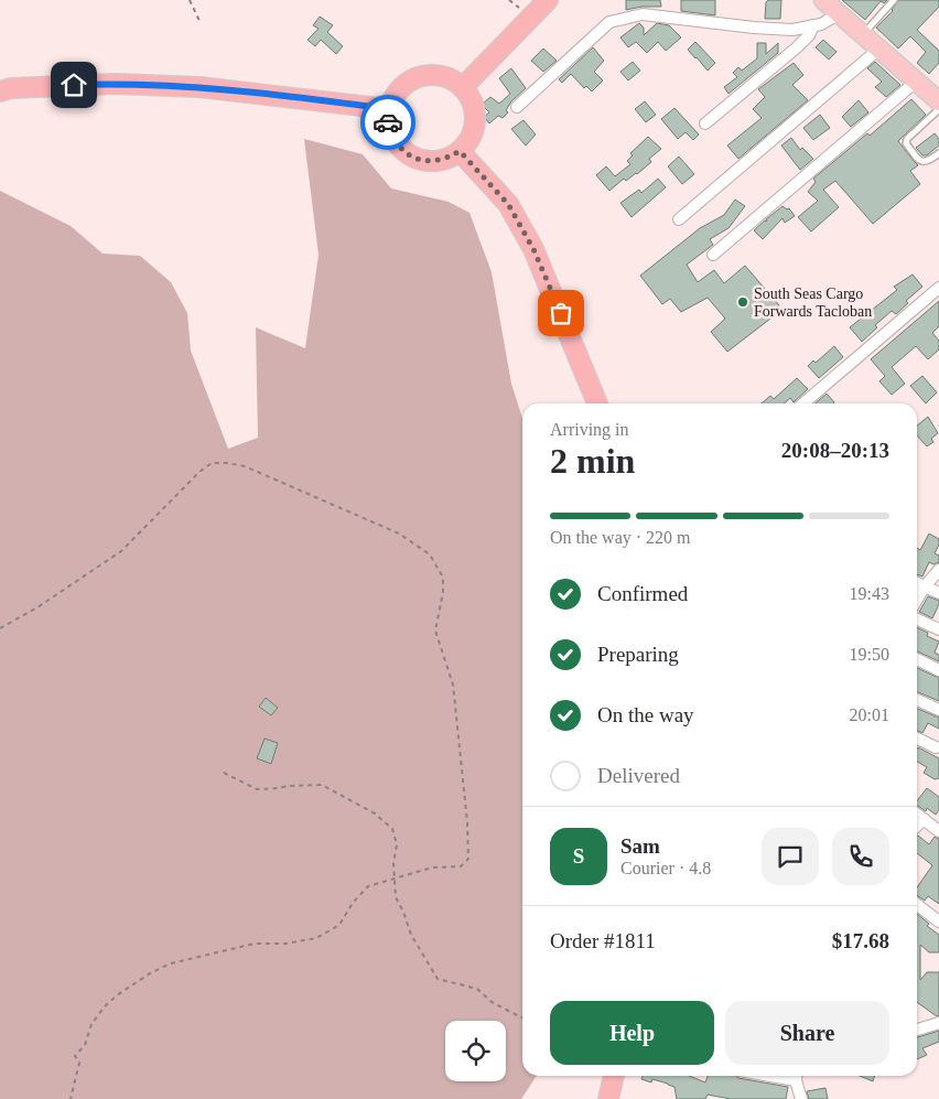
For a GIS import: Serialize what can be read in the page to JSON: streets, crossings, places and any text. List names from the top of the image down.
{
  "places": ["South Seas Cargo Forwards Tacloban"],
  "page": {
    "heading": ["2 min", "Arriving in", "20:08–20:13"],
    "panel": [
      "Sam",
      "Courier · 4.8",
      "Order #1811",
      "$17.68"
    ],
    "bar": "On the way · 220 m",
    "list": [
      ["Confirmed", "19:43"],
      ["Preparing", "19:50"],
      ["On the way", "20:01"],
      "Delivered"
    ],
    "round": "S",
    "buttons": ["Help", "Share"]
  }
}
